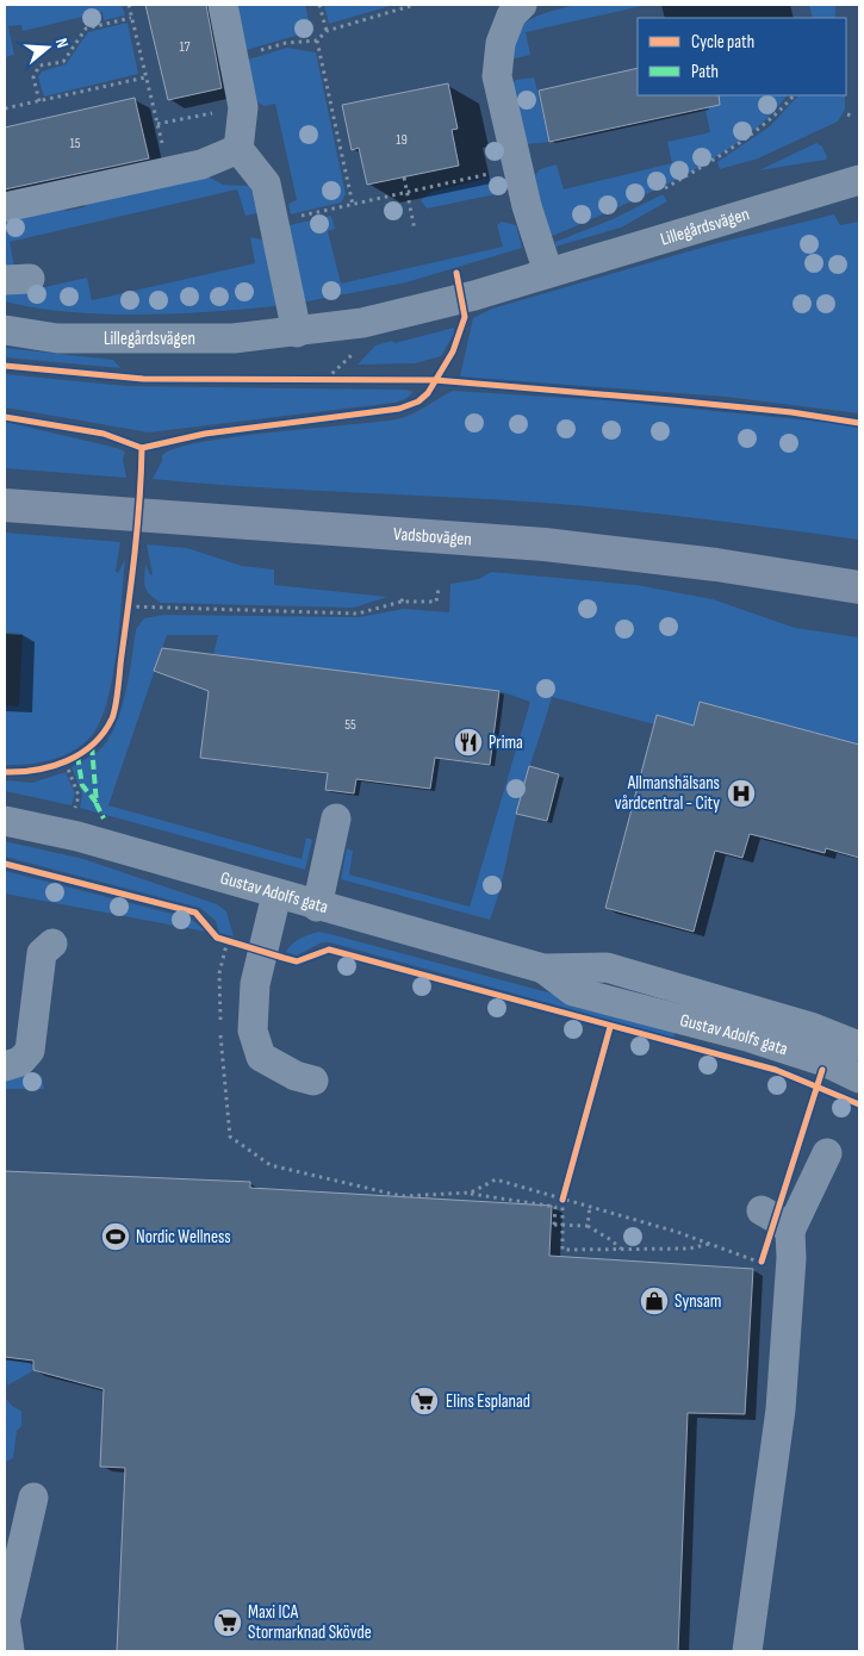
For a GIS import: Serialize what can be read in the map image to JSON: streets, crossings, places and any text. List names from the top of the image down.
{
  "streets": {
    "main road": ["Vadsbovägen"],
    "street": ["Lillegårdsvägen", "Gustav Adolfs gata"]
  },
  "places": {
    "restaurant": ["Prima"],
    "hospital": ["Allmanshälsans vårdcentral - City"],
    "sports": ["Nordic Wellness"],
    "shop": ["Synsam"],
    "supermarket": ["Elins Esplanad", "Maxi ICA Stormarknad Skövde"]
  },
  "house_numbers": [
    "17",
    "19",
    "15",
    "55"
  ],
  "legend": ["Cycle path", "Path"],
  "north": "right"
}
